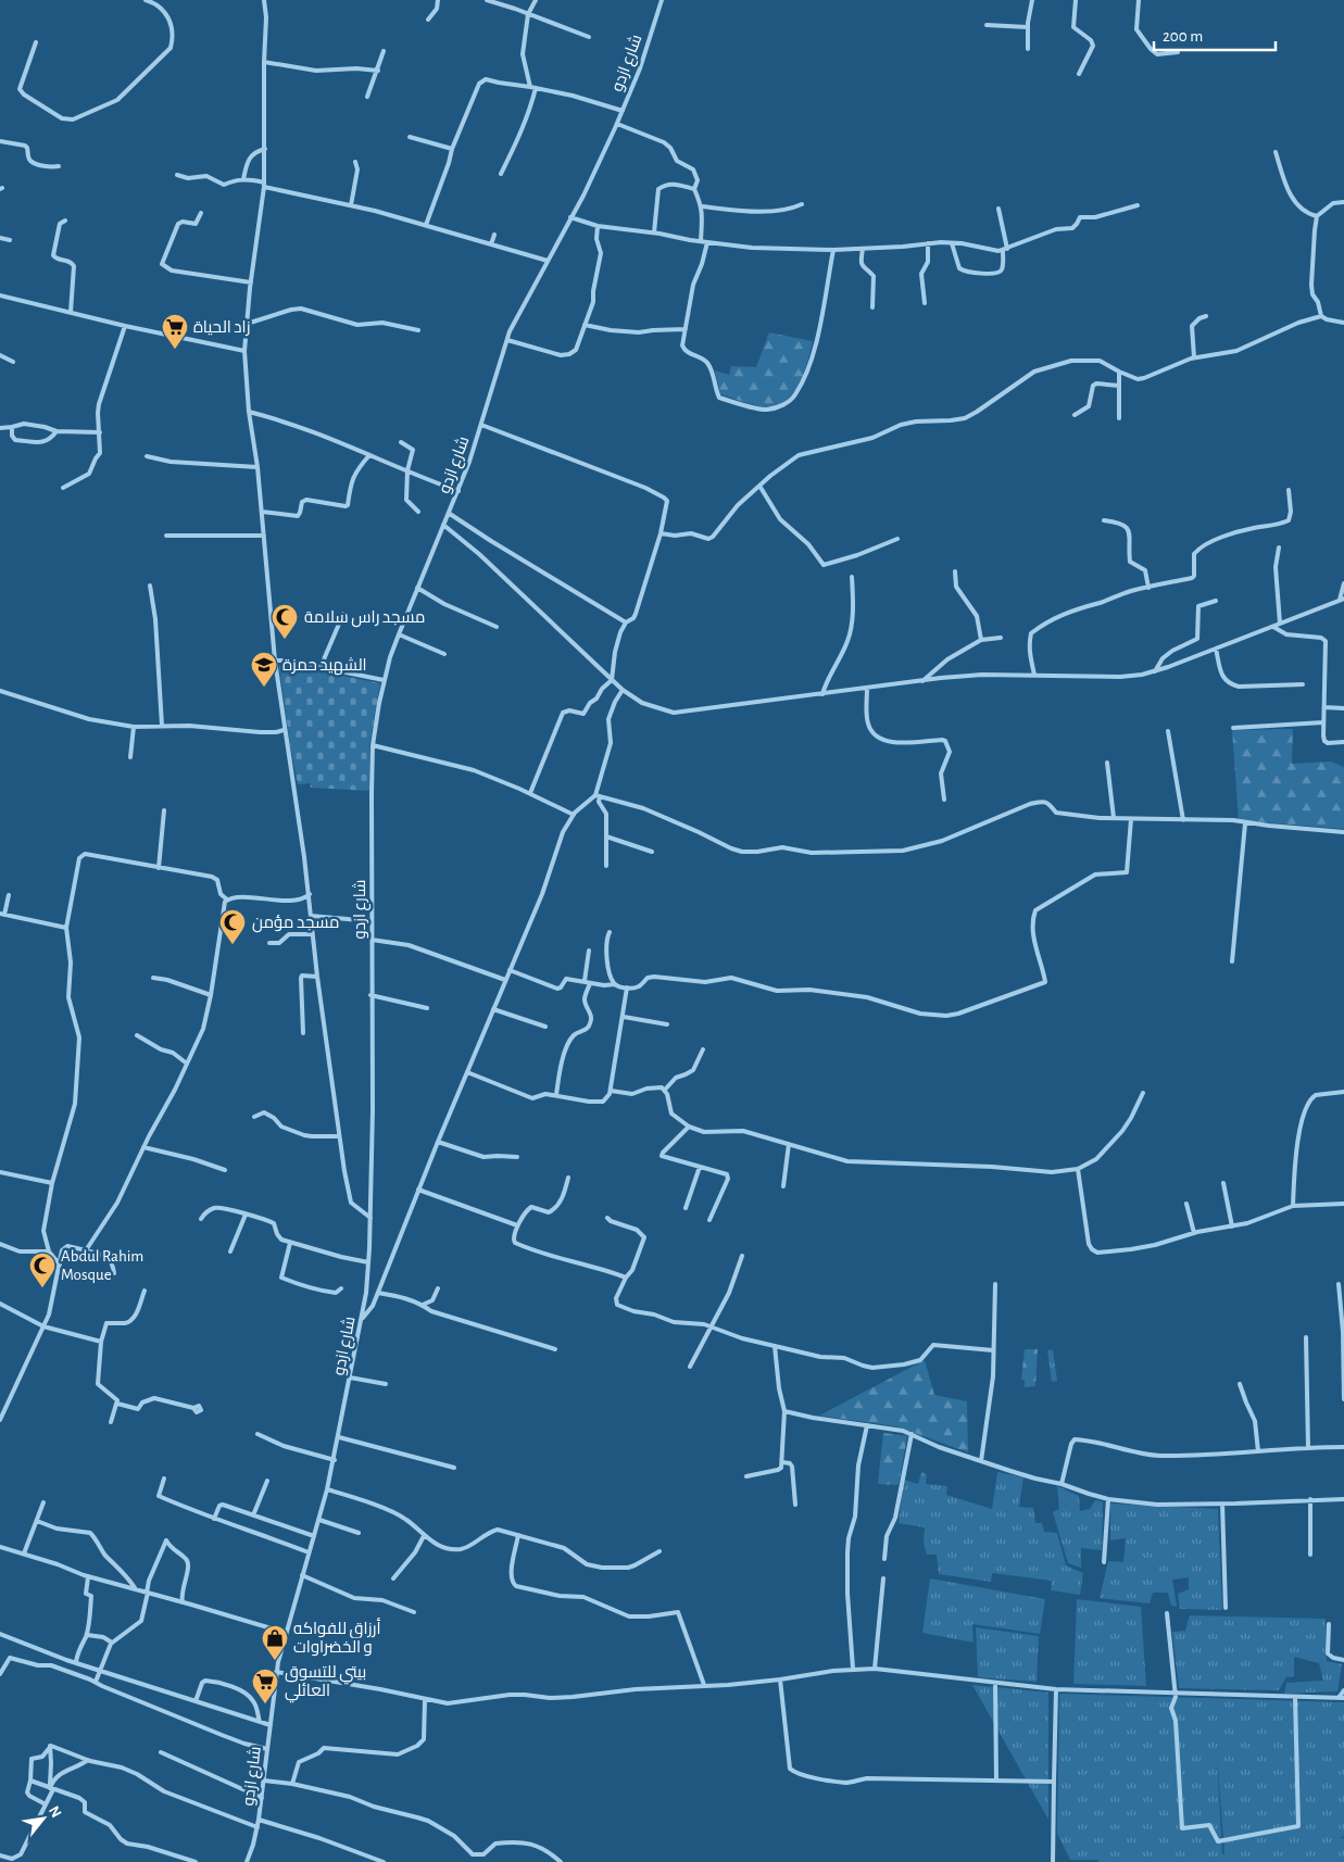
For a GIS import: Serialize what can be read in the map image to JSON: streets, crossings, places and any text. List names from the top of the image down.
{
  "streets": {
    "street": ["شارع ازدو"]
  },
  "places": {
    "supermarket": ["زاد الحياة", "بيتي للتسوق العائلي"],
    "mosque": ["مسجد راس سلامة", "مسجد مؤمن", "Abdul Rahim Mosque"],
    "school or university": ["الشهيد حمزة"],
    "shop": ["أرزاق للفواكه و الخضراوات"]
  },
  "scale_bar": "200 m",
  "north": "top right"
}
